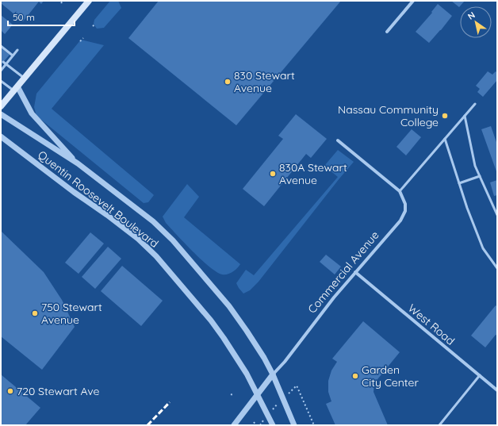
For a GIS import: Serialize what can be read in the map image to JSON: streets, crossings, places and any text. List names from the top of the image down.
{
  "streets": {
    "street": ["Quentin Roosevelt Boulevard", "Commercial Avenue", "West Road"]
  },
  "crossings": [
    ["Quentin Roosevelt Boulevard", "Commercial Avenue"],
    ["Commercial Avenue", "West Road"]
  ],
  "places": [
    "830 Stewart Avenue",
    "Nassau Community College",
    "830A Stewart Avenue",
    "750 Stewart Avenue",
    "Garden City Center",
    "720 Stewart Ave"
  ],
  "scale_bar": "50 m",
  "north": "top left"
}
